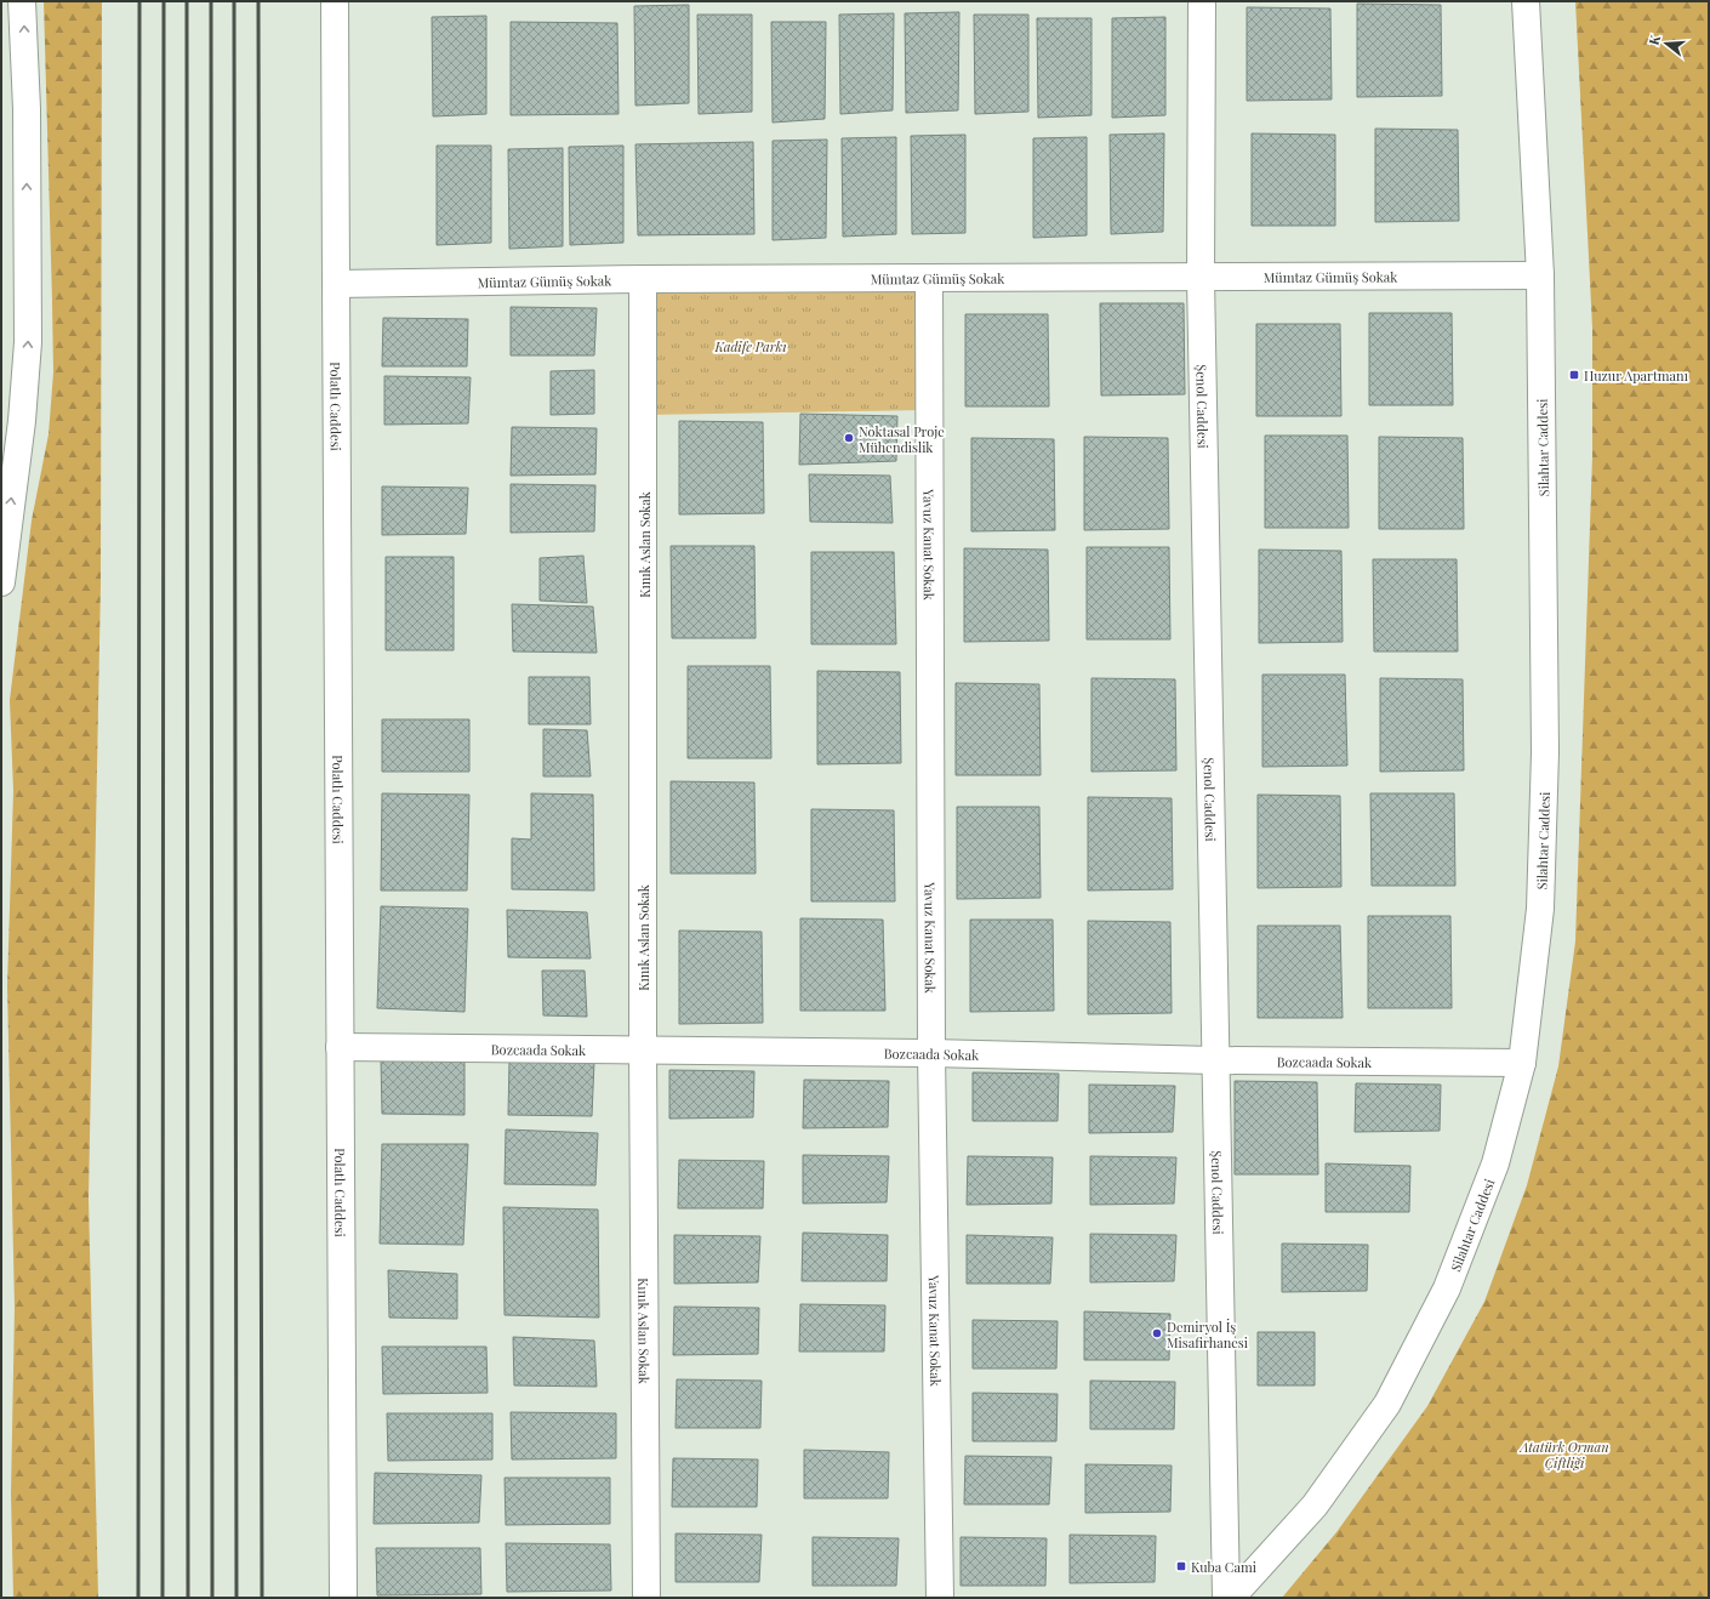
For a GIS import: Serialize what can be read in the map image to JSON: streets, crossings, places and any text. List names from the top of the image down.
{
  "streets": {
    "street": [
      "Mümtaz Gümüş Sokak",
      "Polatlı Caddesi",
      "Şenol Caddesi",
      "Silahtar Caddesi",
      "Kınık Aslan Sokak",
      "Yavuz Kanat Sokak",
      "Bozcaada Sokak"
    ]
  },
  "crossings": [
    ["Mümtaz Gümüş Sokak", "Polatlı Caddesi"],
    ["Mümtaz Gümüş Sokak", "Şenol Caddesi"],
    ["Mümtaz Gümüş Sokak", "Silahtar Caddesi"],
    ["Mümtaz Gümüş Sokak", "Kınık Aslan Sokak"],
    ["Mümtaz Gümüş Sokak", "Yavuz Kanat Sokak"],
    ["Polatlı Caddesi", "Bozcaada Sokak"],
    ["Şenol Caddesi", "Bozcaada Sokak"],
    ["Silahtar Caddesi", "Bozcaada Sokak"],
    ["Kınık Aslan Sokak", "Bozcaada Sokak"],
    ["Yavuz Kanat Sokak", "Bozcaada Sokak"]
  ],
  "parks": ["Kadife Parkı", "Atatürk Orman Çiftliği"],
  "places": {
    "transit": ["Huzur Apartmanı", "Kuba Cami"],
    "other": ["Noktasal Proje Mühendislik", "Demiryol İş Misafirhanesi"]
  },
  "north": "left"
}
